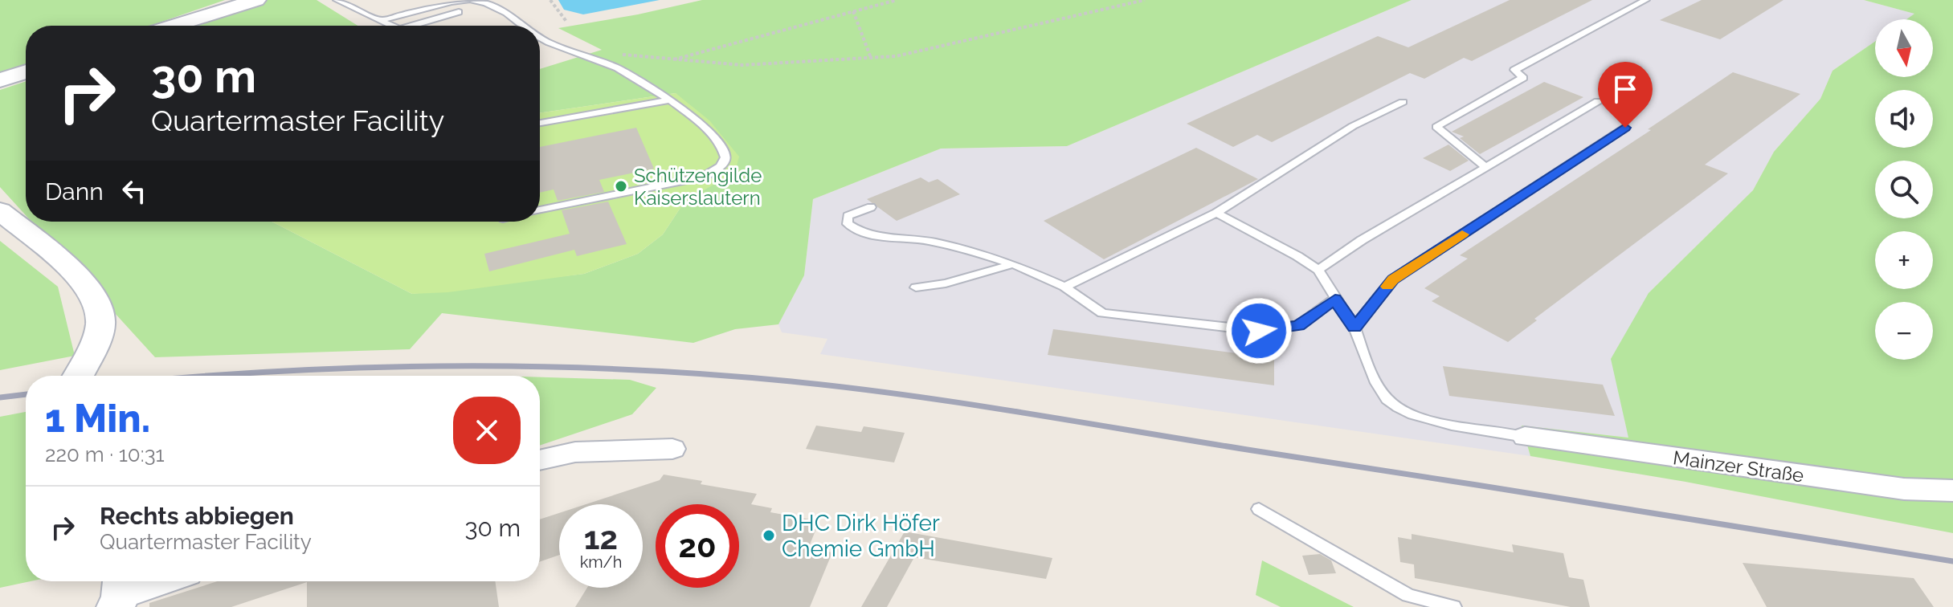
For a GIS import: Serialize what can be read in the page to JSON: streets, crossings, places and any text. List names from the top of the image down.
{
  "streets": {
    "street": ["Mainzer Straße"]
  },
  "places": ["Schützengilde Kaiserslautern", "DHC Dirk Höfer Chemie GmbH"],
  "north": "bottom",
  "page": {
    "map_buttons": ["+", "−"],
    "turn": ["30 m", "Quartermaster Facility"],
    "then": "Dann",
    "heading": ["1 Min.", "220 m · 10:31"],
    "list": [
      {
        "name": "Rechts abbiegen",
        "note": "Quartermaster Facility",
        "value": "30 m"
      }
    ],
    "speed": "12 km/h",
    "limit": "20"
  }
}
